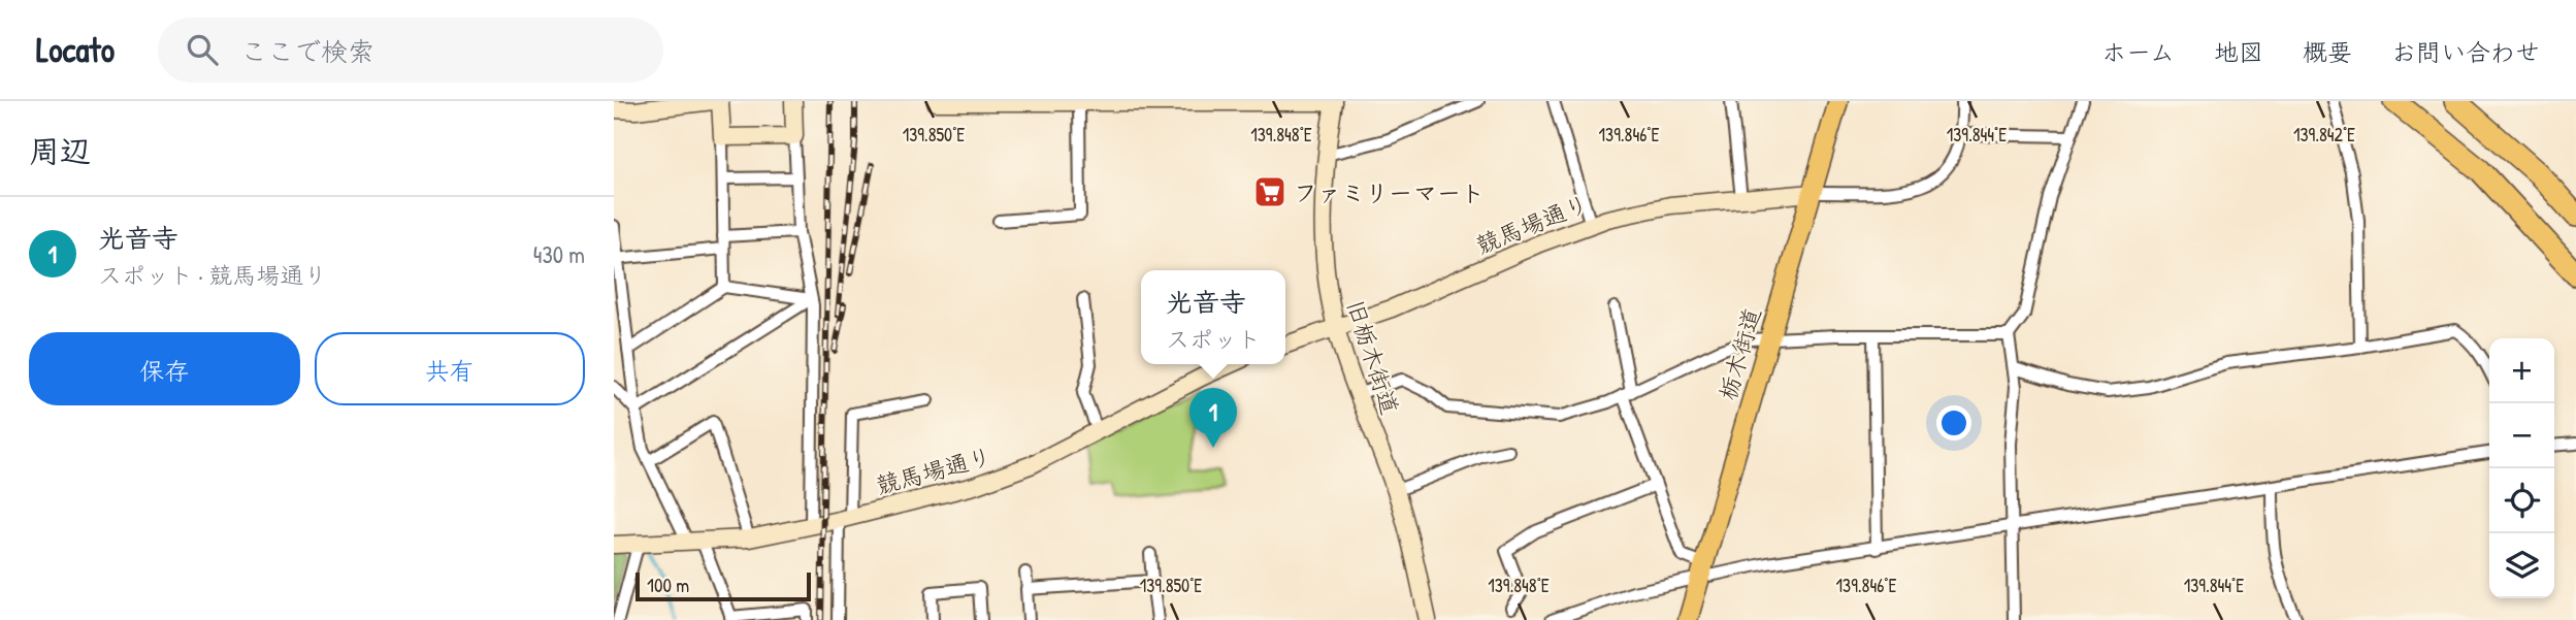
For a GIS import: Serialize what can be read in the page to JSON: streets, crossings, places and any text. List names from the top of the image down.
{
  "streets": {
    "main road": ["栃木街道"],
    "street": ["競馬場通り", "旧栃木街道"]
  },
  "crossings": [
    ["競馬場通り", "栃木街道"],
    ["競馬場通り", "旧栃木街道"]
  ],
  "places": {
    "supermarket": ["ファミリーマート"]
  },
  "scale_bar": "100 m",
  "page": {
    "header": "Locato",
    "search": "ここで検索",
    "nav": [
      "ホーム",
      "地図",
      "概要",
      "お問い合わせ"
    ],
    "heading": "周辺",
    "list": [
      {
        "mark": "1",
        "name": "光音寺",
        "note": "スポット · 競馬場通り",
        "value": "430 m"
      }
    ],
    "popup": ["光音寺", "スポット"],
    "buttons": ["保存", "共有"],
    "map_buttons": ["+", "−"],
    "pins": "1",
    "scale": "100 m"
  },
  "coordinates": [
    "139.850°E",
    "139.848°E",
    "139.846°E",
    "139.844°E",
    "139.842°E"
  ]
}
